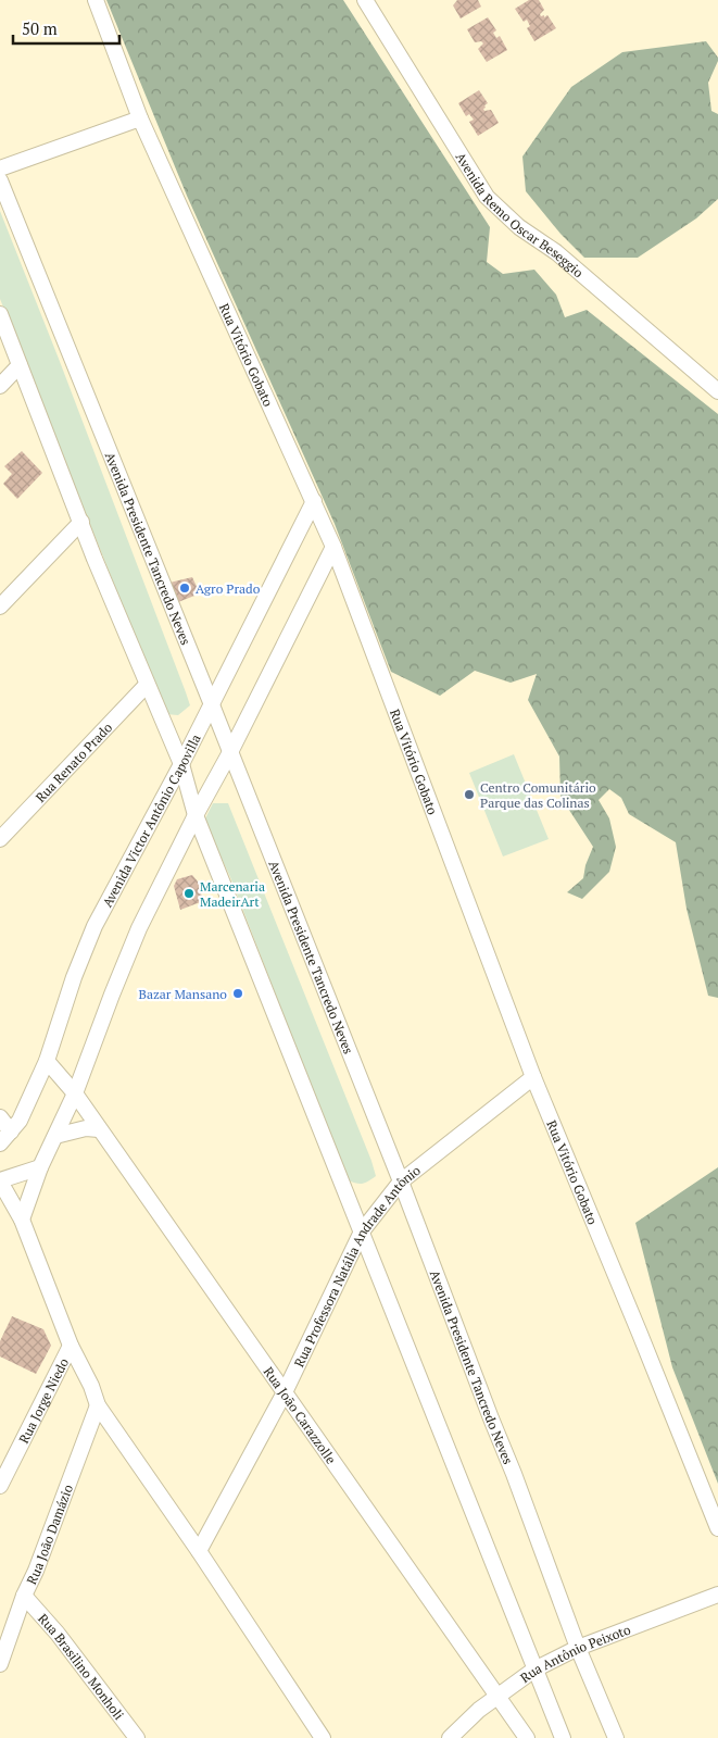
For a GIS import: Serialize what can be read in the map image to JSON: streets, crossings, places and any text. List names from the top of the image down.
{
  "streets": {
    "street": [
      "Avenida Remo Oscar Beseggio",
      "Rua Vitório Gobato",
      "Avenida Presidente Tancredo Neves",
      "Rua Renato Prado",
      "Avenida Victor Antônio Capovilla",
      "Rua Professora Natália Andrade Antônio",
      "Rua Jorge Niedo",
      "Rua João Carazzolle",
      "Rua João Damázio",
      "Rua Antônio Peixoto",
      "Rua Brasilino Monholi"
    ]
  },
  "crossings": [
    ["Rua Vitório Gobato", "Avenida Victor Antônio Capovilla"],
    ["Rua Vitório Gobato", "Rua Professora Natália Andrade Antônio"],
    ["Avenida Presidente Tancredo Neves", "Avenida Victor Antônio Capovilla"],
    ["Avenida Presidente Tancredo Neves", "Rua Professora Natália Andrade Antônio"],
    ["Avenida Presidente Tancredo Neves", "Rua Antônio Peixoto"],
    ["Avenida Victor Antônio Capovilla", "Rua João Carazzolle"],
    ["Rua Professora Natália Andrade Antônio", "Rua João Carazzolle"],
    ["Rua João Carazzolle", "Rua Antônio Peixoto"],
    ["Rua João Damázio", "Rua Brasilino Monholi"]
  ],
  "places": [
    "Agro Prado",
    "Centro Comunitário Parque das Colinas",
    "Marcenaria MadeirArt",
    "Bazar Mansano"
  ],
  "scale_bar": "50 m"
}
